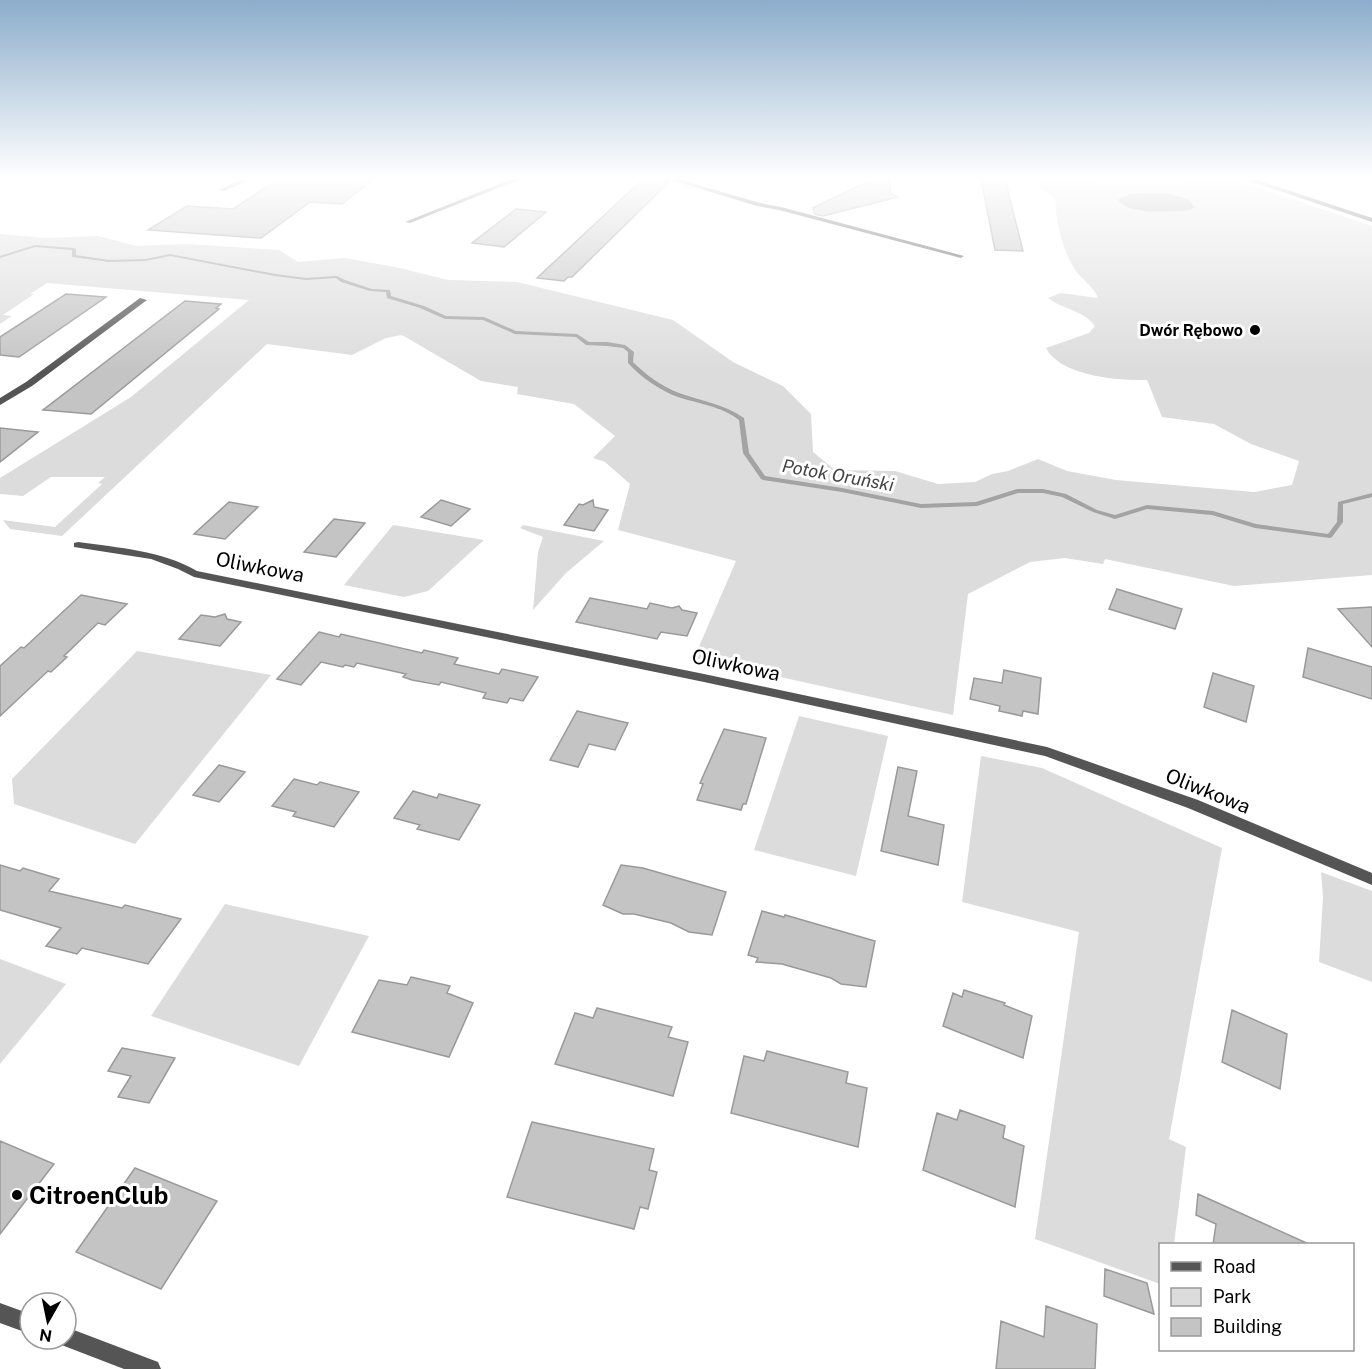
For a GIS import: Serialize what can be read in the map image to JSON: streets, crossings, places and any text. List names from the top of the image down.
{
  "streets": {
    "street": ["Oliwkowa"]
  },
  "water": ["Potok Oruński"],
  "places": ["Dwór Rębowo", "CitroenClub"],
  "legend": ["Road", "Park", "Building"],
  "north": "bottom"
}
